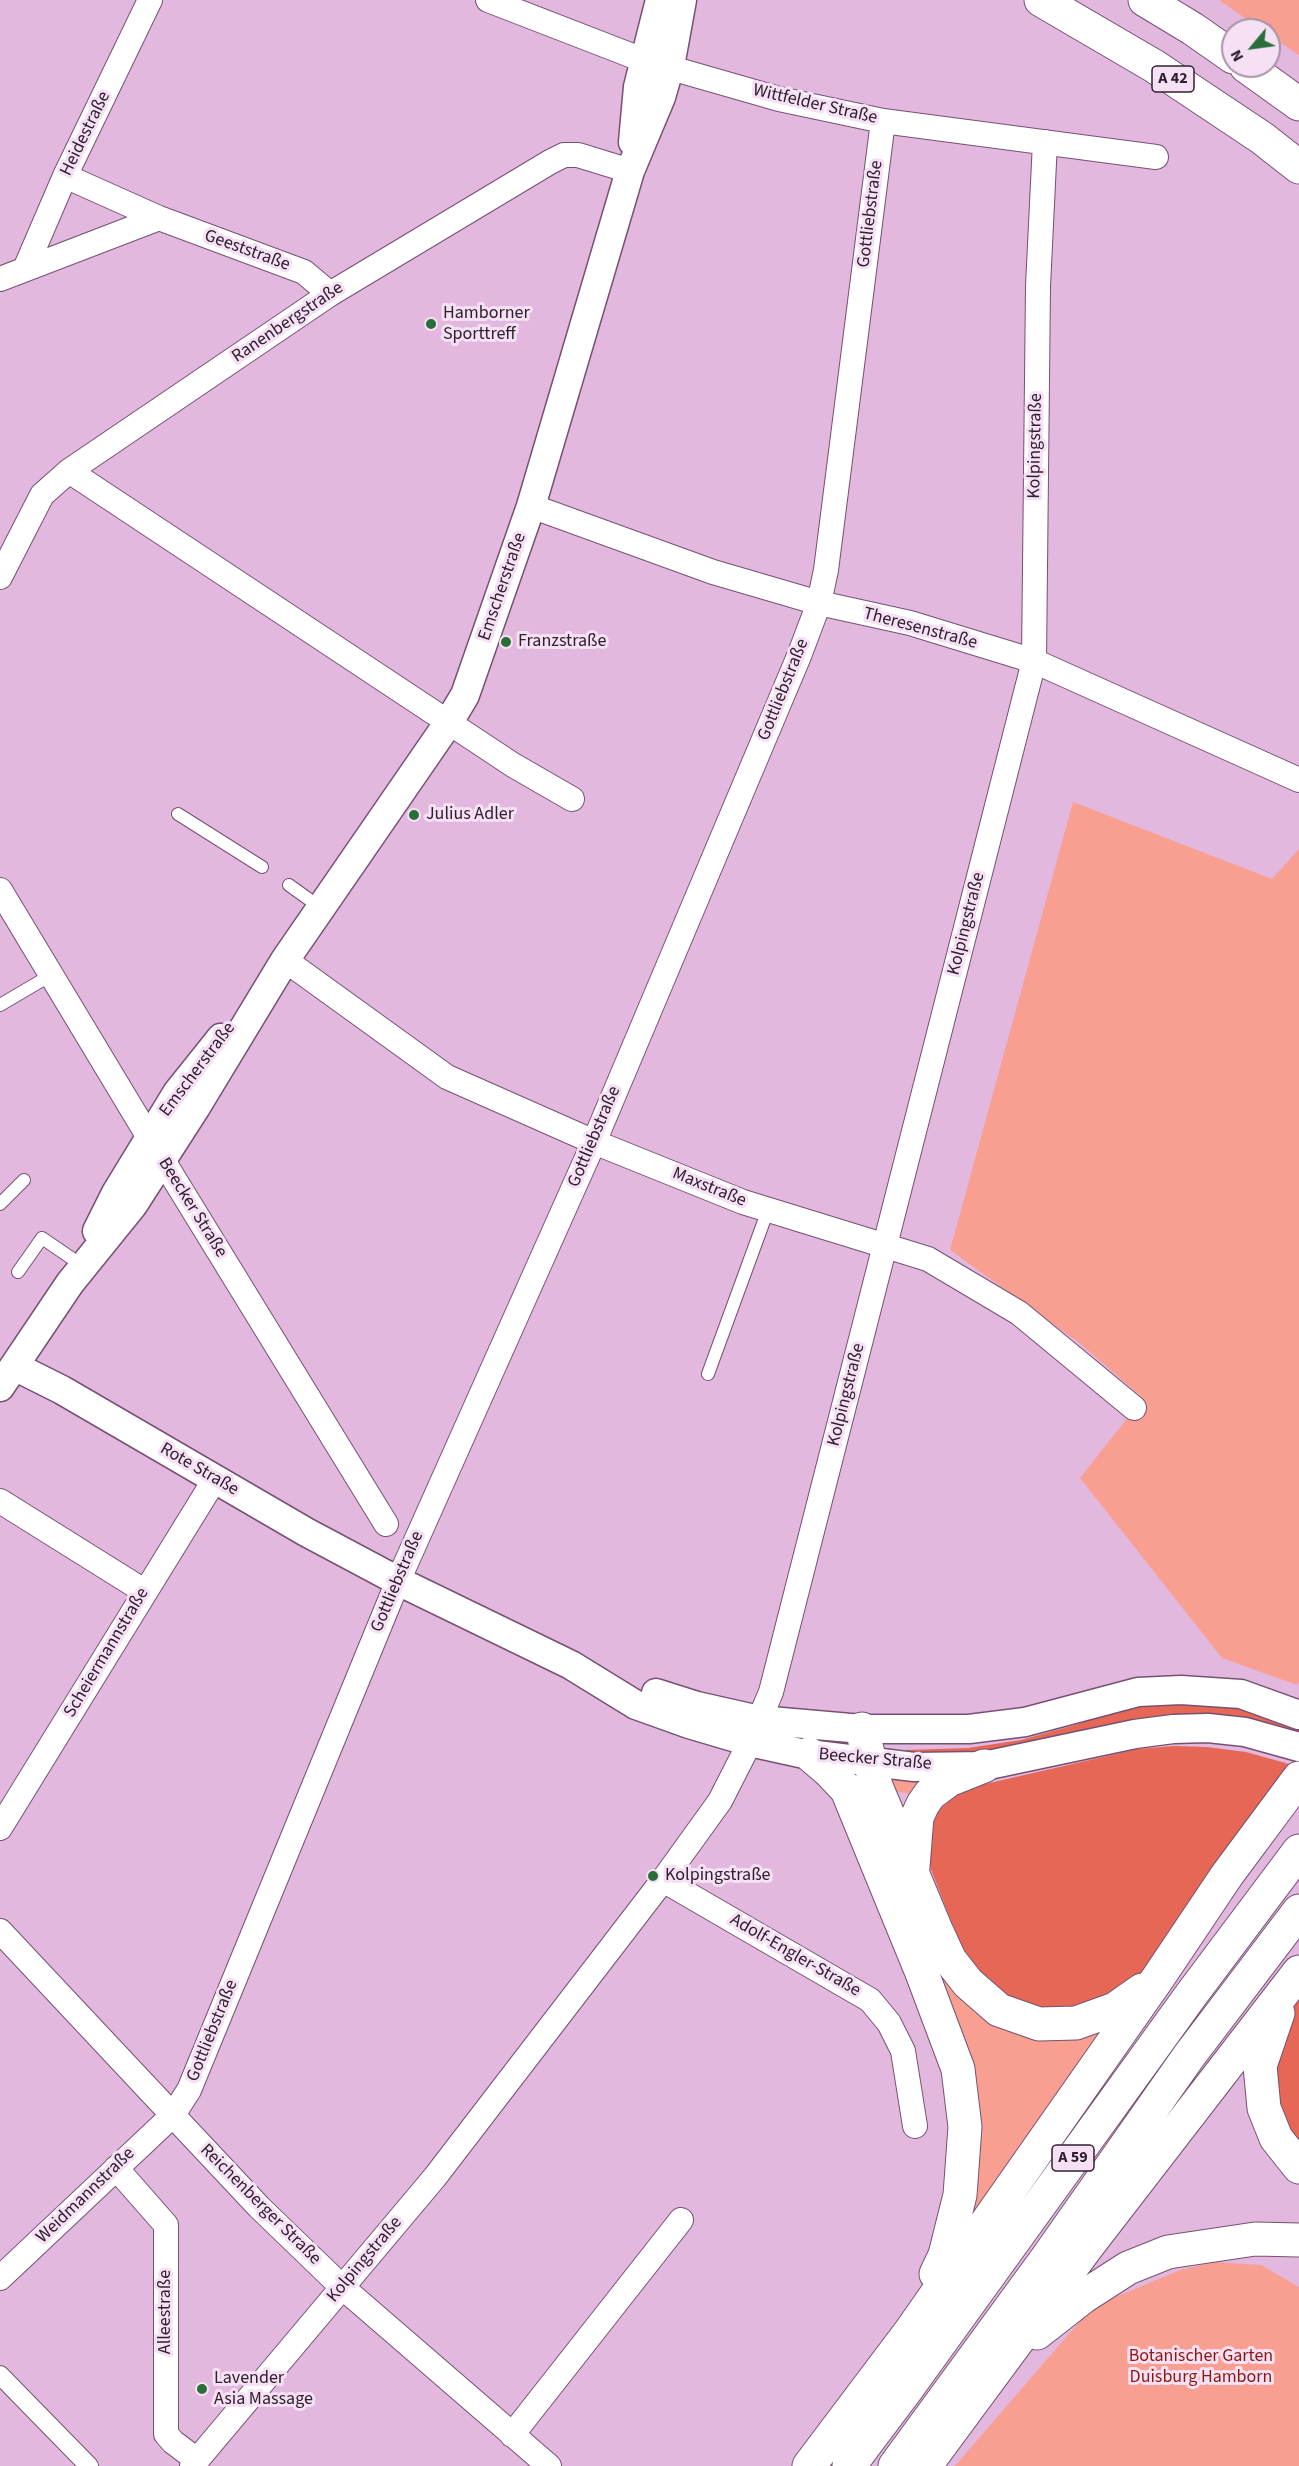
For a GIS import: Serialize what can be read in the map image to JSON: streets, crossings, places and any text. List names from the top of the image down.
{
  "streets": {
    "highway": ["A 42", "A 59"],
    "street": [
      "Wittfelder Straße",
      "Heidestraße",
      "Gottliebstraße",
      "Geeststraße",
      "Ranenbergstraße",
      "Kolpingstraße",
      "Emscherstraße",
      "Theresenstraße",
      "Maxstraße",
      "Beecker Straße",
      "Rote Straße",
      "Scheiermannstraße",
      "Adolf-Engler-Straße",
      "Weidmannstraße",
      "Reichenberger Straße",
      "Alleestraße"
    ]
  },
  "crossings": [
    ["Wittfelder Straße", "Gottliebstraße"],
    ["Wittfelder Straße", "Kolpingstraße"],
    ["Wittfelder Straße", "Emscherstraße"],
    ["Heidestraße", "Geeststraße"],
    ["Gottliebstraße", "Theresenstraße"],
    ["Gottliebstraße", "Maxstraße"],
    ["Gottliebstraße", "Beecker Straße"],
    ["Gottliebstraße", "Rote Straße"],
    ["Gottliebstraße", "Weidmannstraße"],
    ["Gottliebstraße", "Reichenberger Straße"],
    ["Geeststraße", "Ranenbergstraße"],
    ["Ranenbergstraße", "Emscherstraße"],
    ["Kolpingstraße", "Theresenstraße"],
    ["Kolpingstraße", "Maxstraße"],
    ["Kolpingstraße", "Beecker Straße"],
    ["Kolpingstraße", "Adolf-Engler-Straße"],
    ["Kolpingstraße", "Reichenberger Straße"],
    ["Kolpingstraße", "Alleestraße"],
    ["Emscherstraße", "Theresenstraße"],
    ["Emscherstraße", "Maxstraße"],
    ["Emscherstraße", "Beecker Straße"],
    ["Emscherstraße", "Rote Straße"],
    ["Beecker Straße", "Rote Straße"],
    ["Rote Straße", "Scheiermannstraße"],
    ["Weidmannstraße", "Reichenberger Straße"],
    ["Weidmannstraße", "Alleestraße"]
  ],
  "parks": ["Botanischer Garten Duisburg Hamborn"],
  "places": [
    "Hamborner Sporttreff",
    "Franzstraße",
    "Julius Adler",
    "Kolpingstraße",
    "Lavender Asia Massage"
  ],
  "north": "bottom left"
}
